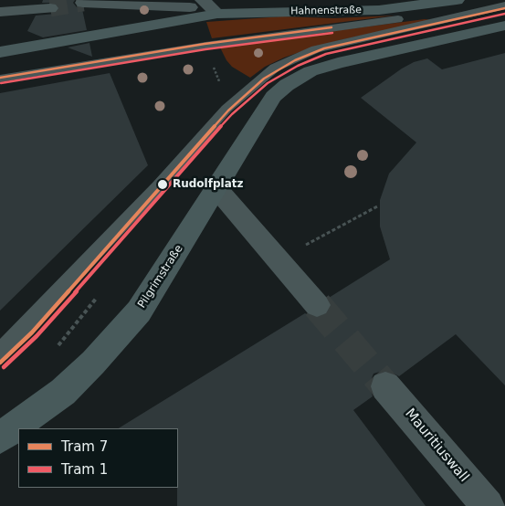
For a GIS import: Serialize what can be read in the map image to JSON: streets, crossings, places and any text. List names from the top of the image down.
{
  "streets": {
    "main road": ["Hahnenstraße", "Pilgrimstraße"],
    "street": ["Mauritiuswall"]
  },
  "places": ["Rudolfplatz"],
  "lines": ["tram line 7", "tram line 1"],
  "legend": ["Tram 7", "Tram 1"]
}
